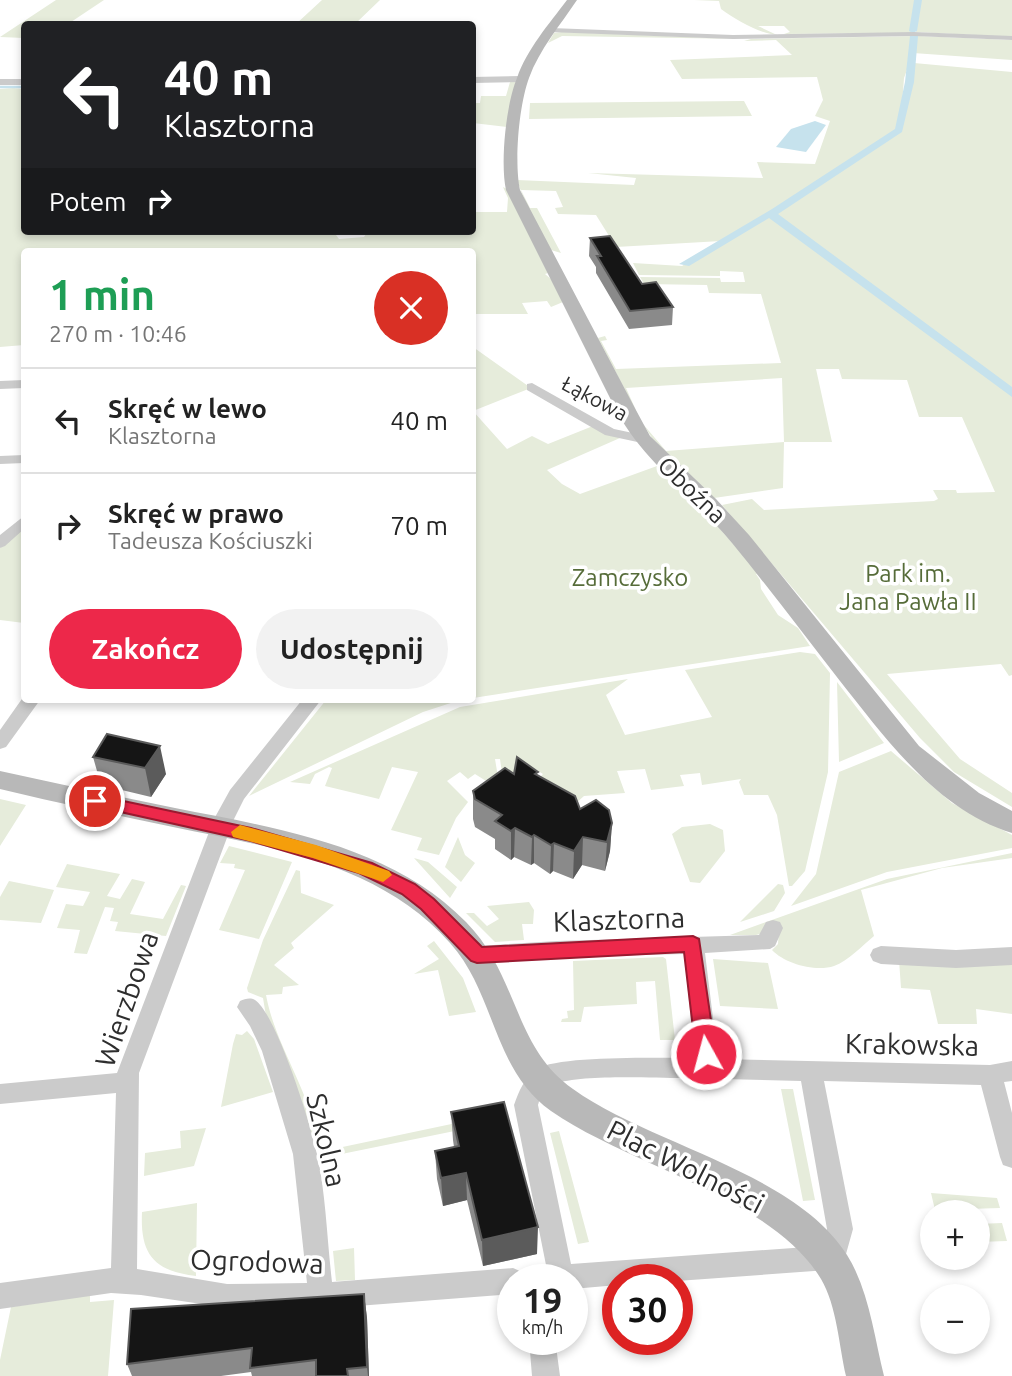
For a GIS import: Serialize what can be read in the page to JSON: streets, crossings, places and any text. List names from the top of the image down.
{
  "streets": {
    "street": [
      "Łąkowa",
      "Oboźna",
      "Klasztorna",
      "Wierzbowa",
      "Krakowska",
      "Szkolna",
      "Plac Wolności",
      "Ogrodowa"
    ]
  },
  "crossings": [
    ["Łąkowa", "Oboźna"],
    ["Klasztorna", "Plac Wolności"],
    ["Wierzbowa", "Plac Wolności"],
    ["Wierzbowa", "Ogrodowa"],
    ["Szkolna", "Ogrodowa"]
  ],
  "parks": ["Park im. Jana Pawła II", "Zamczysko"],
  "page": {
    "turn": ["40 m", "Klasztorna"],
    "then": "Potem",
    "heading": ["1 min", "270 m · 10:46"],
    "list": [
      {
        "name": "Skręć w lewo",
        "note": "Klasztorna",
        "value": "40 m"
      },
      {
        "name": "Skręć w prawo",
        "note": "Tadeusza Kościuszki",
        "value": "70 m"
      }
    ],
    "buttons": ["Zakończ", "Udostępnij"],
    "map_buttons": ["+", "−"],
    "speed": "19 km/h",
    "limit": "30"
  }
}
